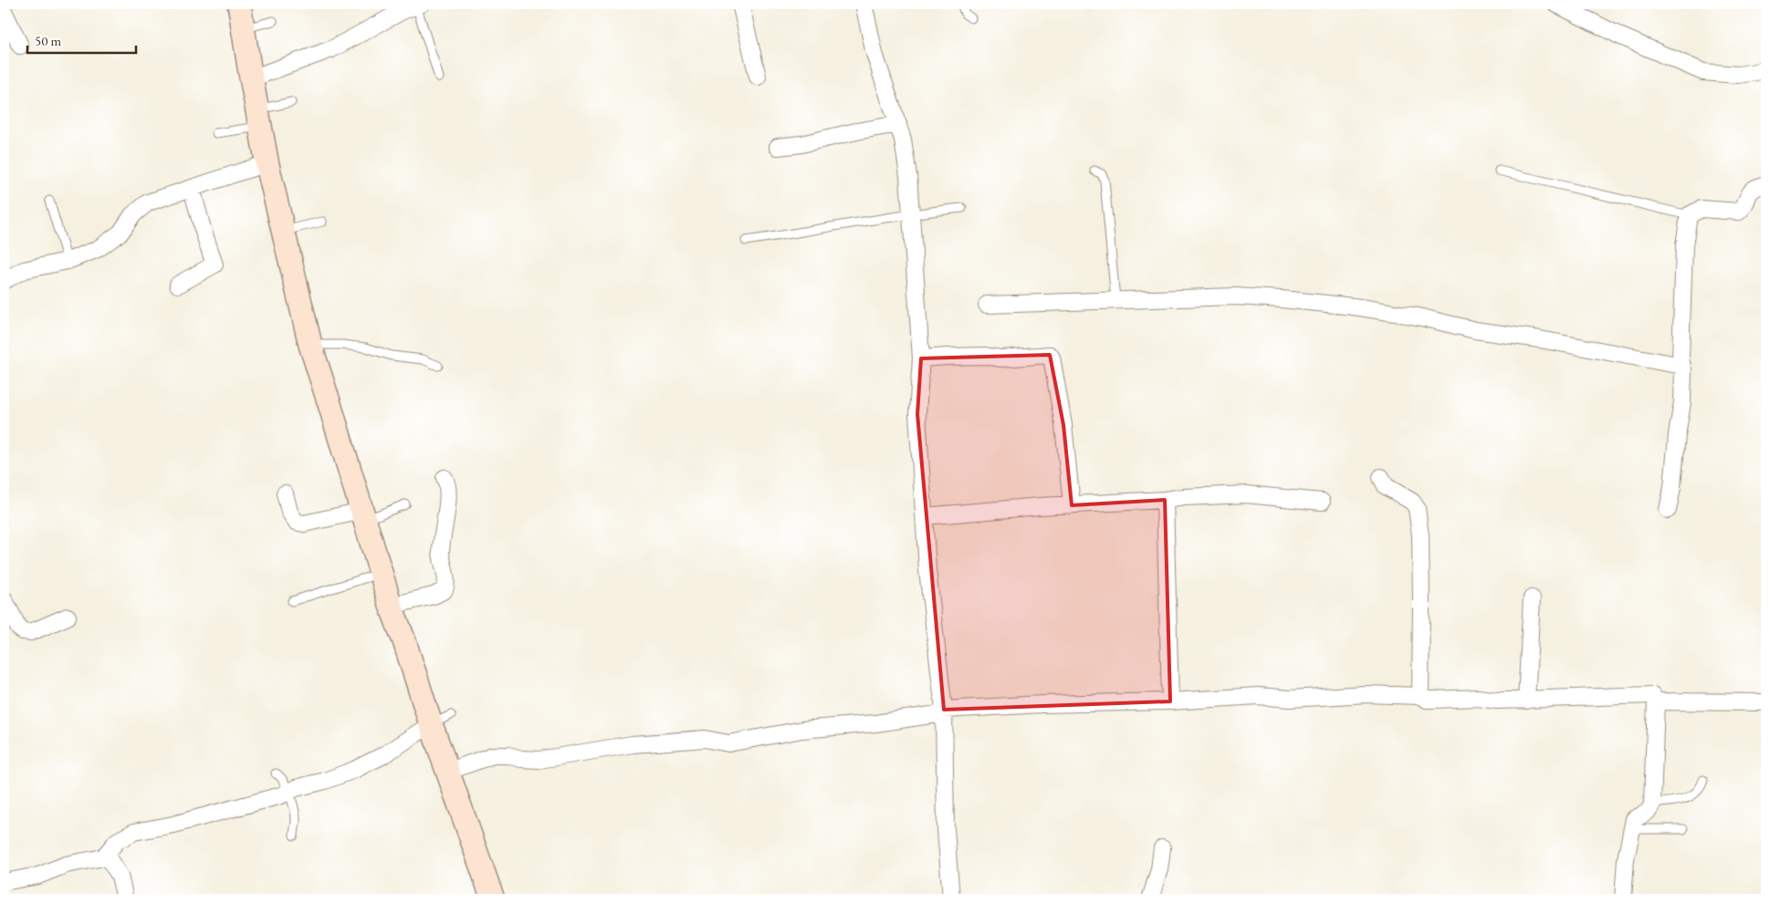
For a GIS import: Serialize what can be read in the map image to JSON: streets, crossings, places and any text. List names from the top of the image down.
{
  "scale_bar": "50 m"
}
